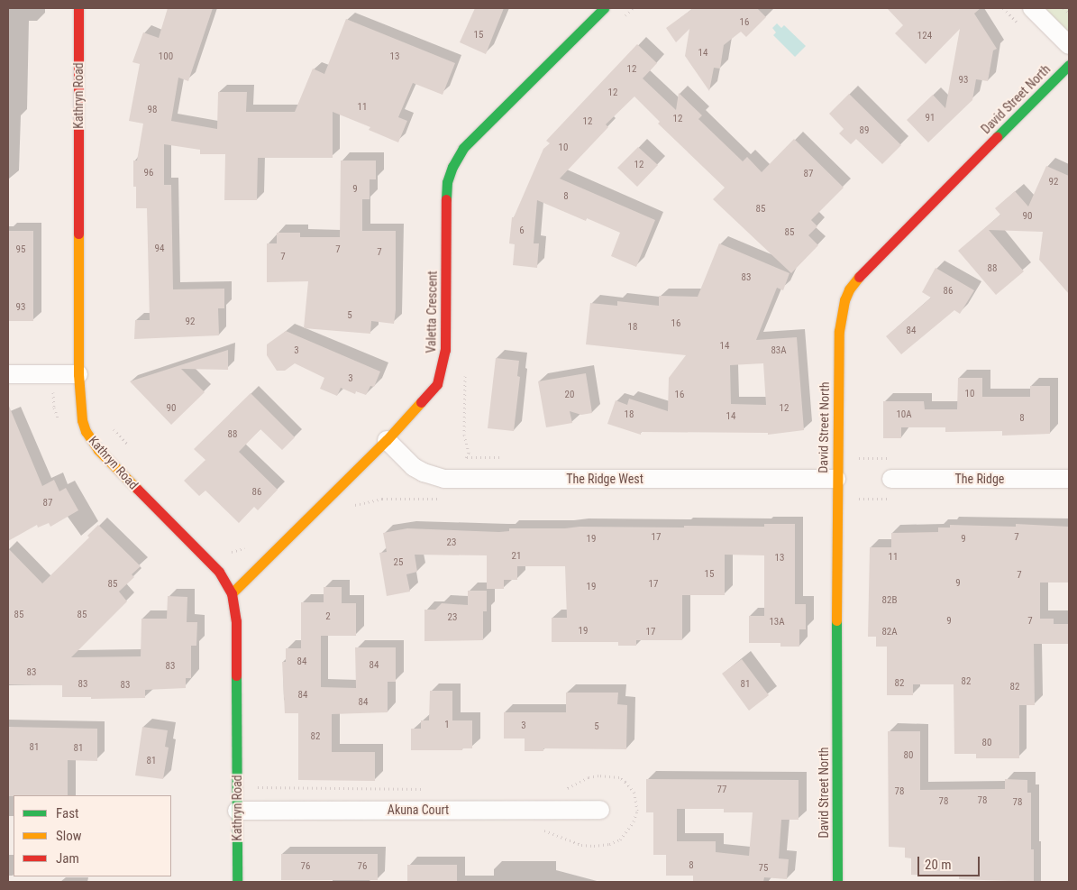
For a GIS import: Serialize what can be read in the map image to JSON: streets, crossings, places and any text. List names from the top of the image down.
{
  "streets": {
    "street": [
      "Kathryn Road",
      "David Street North",
      "Valetta Crescent",
      "The Ridge West",
      "The Ridge",
      "Akuna Court"
    ]
  },
  "crossings": [
    ["Kathryn Road", "Valetta Crescent"],
    ["Kathryn Road", "Akuna Court"],
    ["David Street North", "The Ridge West"],
    ["Valetta Crescent", "The Ridge West"]
  ],
  "house_numbers": [
    "16",
    "15",
    "124",
    "14",
    "100",
    "13",
    "12",
    "93",
    "12",
    "11",
    "98",
    "91",
    "12",
    "12",
    "89",
    "10",
    "12",
    "96",
    "87",
    "92",
    "9",
    "8",
    "85",
    "90",
    "6",
    "85",
    "94",
    "95",
    "7",
    "7",
    "7",
    "88",
    "83",
    "86",
    "93",
    "5",
    "92",
    "16",
    "18",
    "84",
    "14",
    "3",
    "83A",
    "3",
    "10",
    "20",
    "16",
    "90",
    "12",
    "18",
    "10A",
    "14",
    "8",
    "88",
    "86",
    "87",
    "17",
    "7",
    "19",
    "9",
    "23",
    "21",
    "11",
    "13",
    "25",
    "15",
    "7",
    "9",
    "85",
    "17",
    "19",
    "82B",
    "85",
    "85",
    "2",
    "23",
    "9",
    "7",
    "13A",
    "19",
    "17",
    "82A",
    "84",
    "84",
    "83",
    "83",
    "82",
    "82",
    "83",
    "81",
    "83",
    "82",
    "84",
    "84",
    "1",
    "3",
    "5",
    "82",
    "80",
    "81",
    "81",
    "80",
    "81",
    "77",
    "78",
    "78",
    "78",
    "78",
    "8",
    "76",
    "76",
    "75"
  ],
  "legend": ["Fast", "Slow", "Jam"],
  "scale_bar": "20 m"
}
